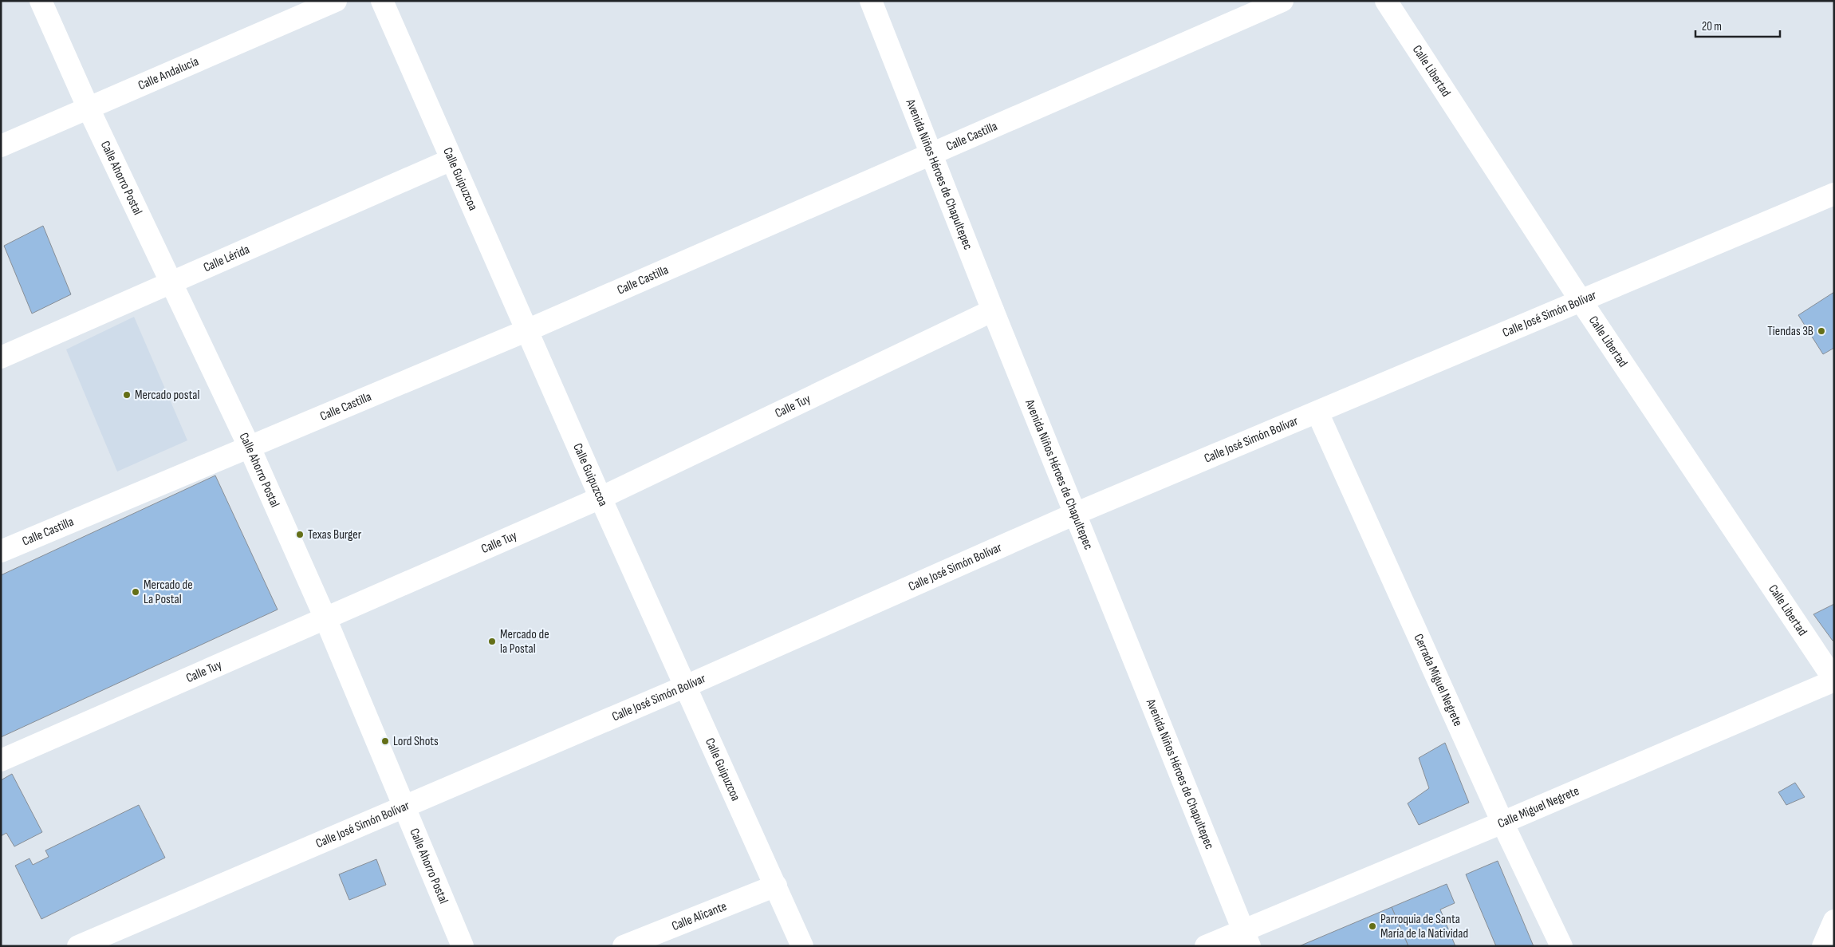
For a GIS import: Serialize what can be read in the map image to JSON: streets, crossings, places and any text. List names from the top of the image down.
{
  "streets": {
    "street": [
      "Calle Libertad",
      "Calle Andalucía",
      "Calle Castilla",
      "Avenida Niños Héroes de Chapultepec",
      "Calle Ahorro Postal",
      "Calle Guipuzcoa",
      "Calle Lérida",
      "Calle José Simón Bolívar",
      "Calle Tuy",
      "Cerrada Miguel Negrete",
      "Calle Miguel Negrete",
      "Calle Alicante"
    ]
  },
  "crossings": [
    ["Calle Libertad", "Calle José Simón Bolívar"],
    ["Calle Libertad", "Calle Miguel Negrete"],
    ["Calle Andalucía", "Calle Ahorro Postal"],
    ["Calle Castilla", "Avenida Niños Héroes de Chapultepec"],
    ["Calle Castilla", "Calle Ahorro Postal"],
    ["Calle Castilla", "Calle Guipuzcoa"],
    ["Avenida Niños Héroes de Chapultepec", "Calle José Simón Bolívar"],
    ["Avenida Niños Héroes de Chapultepec", "Calle Tuy"],
    ["Avenida Niños Héroes de Chapultepec", "Calle Miguel Negrete"],
    ["Calle Ahorro Postal", "Calle Lérida"],
    ["Calle Ahorro Postal", "Calle José Simón Bolívar"],
    ["Calle Ahorro Postal", "Calle Tuy"],
    ["Calle Guipuzcoa", "Calle Lérida"],
    ["Calle Guipuzcoa", "Calle José Simón Bolívar"],
    ["Calle Guipuzcoa", "Calle Tuy"],
    ["Calle Guipuzcoa", "Calle Alicante"],
    ["Calle José Simón Bolívar", "Cerrada Miguel Negrete"],
    ["Cerrada Miguel Negrete", "Calle Miguel Negrete"]
  ],
  "places": [
    "Tiendas 3B",
    "Mercado postal",
    "Texas Burger",
    "Mercado de La Postal",
    "Mercado de la Postal",
    "Lord Shots",
    "Parroquia de Santa María de la Natividad"
  ],
  "scale_bar": "20 m"
}
